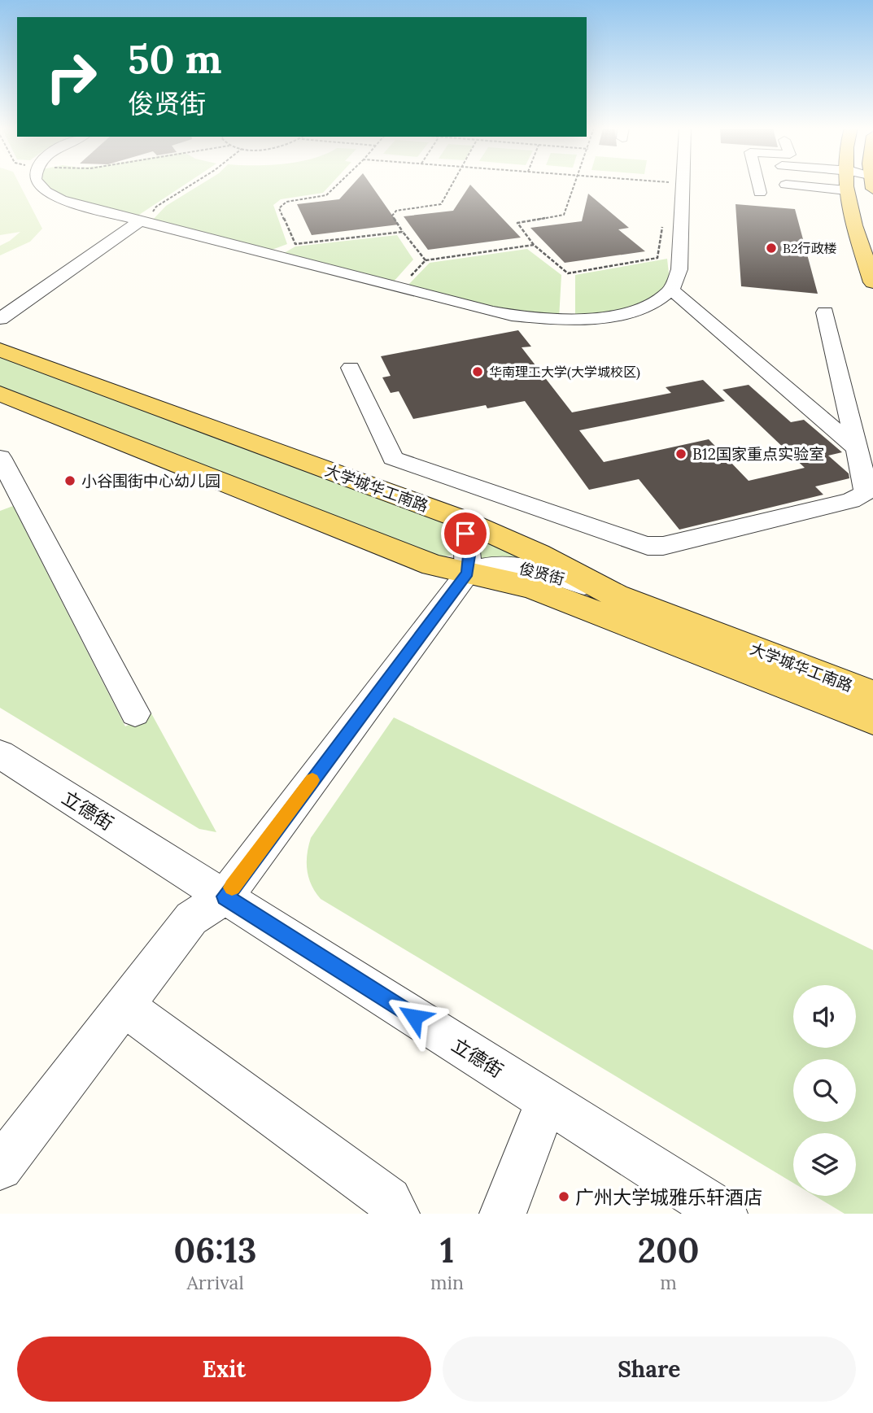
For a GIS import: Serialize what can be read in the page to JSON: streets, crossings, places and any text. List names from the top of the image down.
{
  "streets": {
    "main road": ["大学城华工南路"],
    "street": ["俊贤街", "立德街"]
  },
  "crossings": [
    ["大学城华工南路", "俊贤街"]
  ],
  "places": [
    "B2行政楼",
    "华南理工大学(大学城校区)",
    "B12国家重点实验室",
    "小谷围街中心幼儿园",
    "广州大学城雅乐轩酒店"
  ],
  "page": {
    "turn": ["50 m", "俊贤街"],
    "eta": [
      "06:13",
      "Arrival",
      "1",
      "min",
      "200",
      "m"
    ],
    "buttons": ["Exit", "Share"]
  }
}
